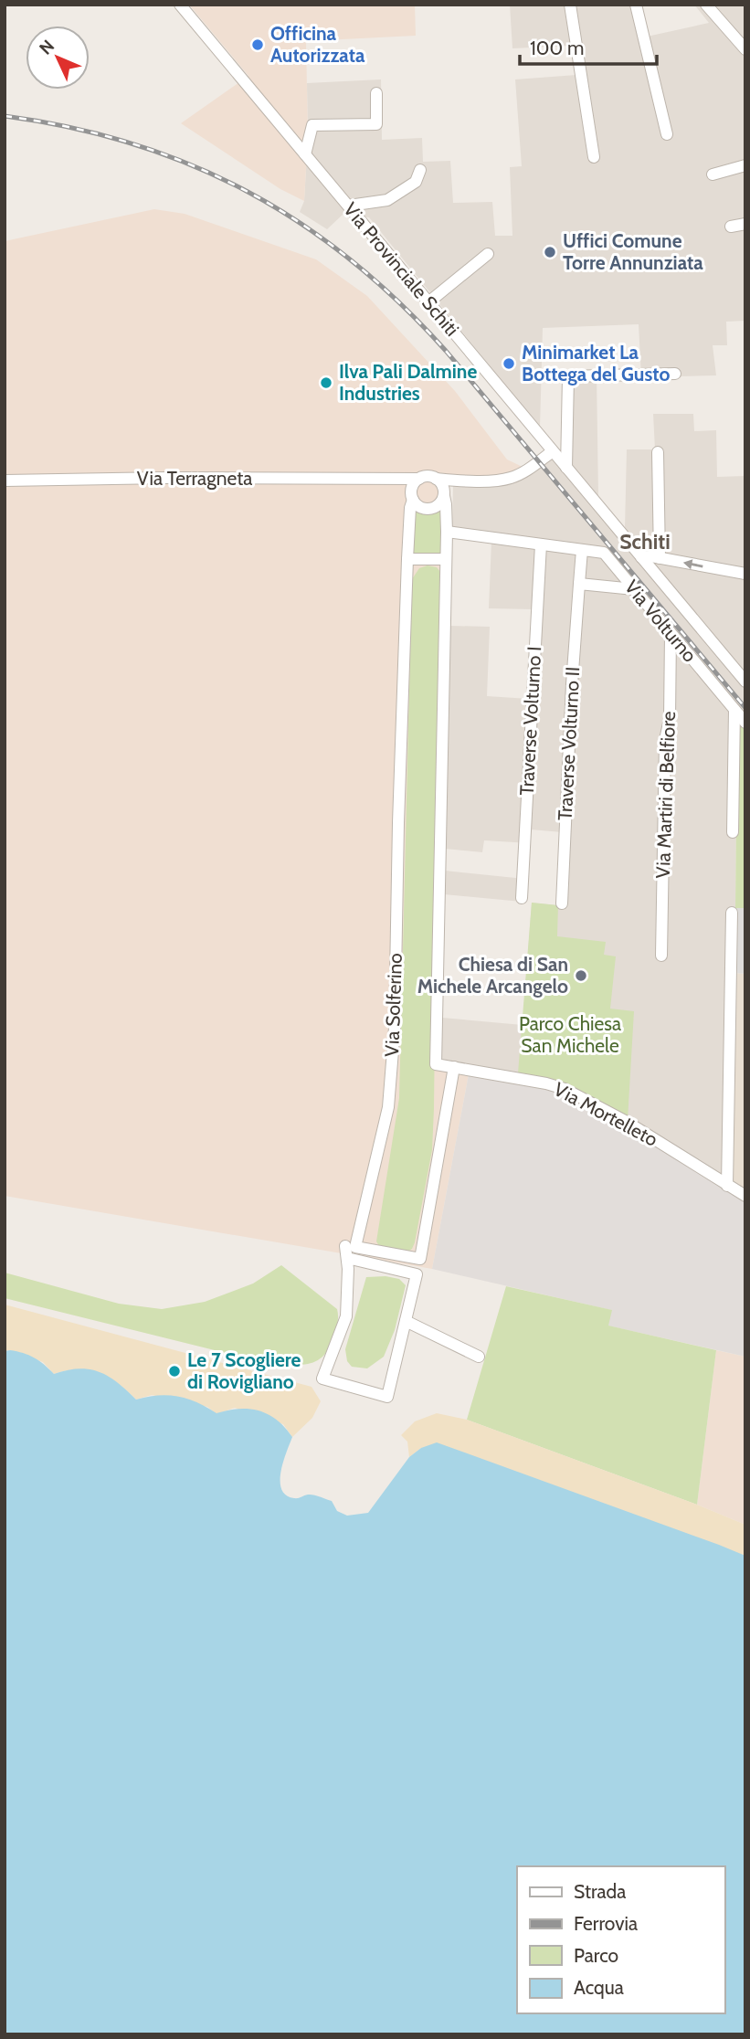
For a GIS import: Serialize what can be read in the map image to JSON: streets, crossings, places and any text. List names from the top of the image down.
{
  "streets": {
    "street": [
      "Via Provinciale Schiti",
      "Via Terragneta",
      "Via Volturno",
      "Traverse Volturno I",
      "Traverse Volturno II",
      "Via Martiri di Belfiore",
      "Via Solferino",
      "Via Mortelleto"
    ]
  },
  "crossings": [
    ["Via Terragneta", "Via Solferino"],
    ["Via Volturno", "Traverse Volturno I"],
    ["Via Volturno", "Traverse Volturno II"],
    ["Via Volturno", "Via Martiri di Belfiore"],
    ["Via Solferino", "Via Mortelleto"]
  ],
  "districts": ["Schiti"],
  "parks": ["Parco Chiesa San Michele"],
  "places": [
    "Officina Autorizzata",
    "Uffici Comune Torre Annunziata",
    "Minimarket La Bottega del Gusto",
    "Ilva Pali Dalmine Industries",
    "Chiesa di San Michele Arcangelo",
    "Le 7 Scogliere di Rovigliano"
  ],
  "legend": [
    "Strada",
    "Ferrovia",
    "Parco",
    "Acqua"
  ],
  "scale_bar": "100 m",
  "north": "top left"
}
